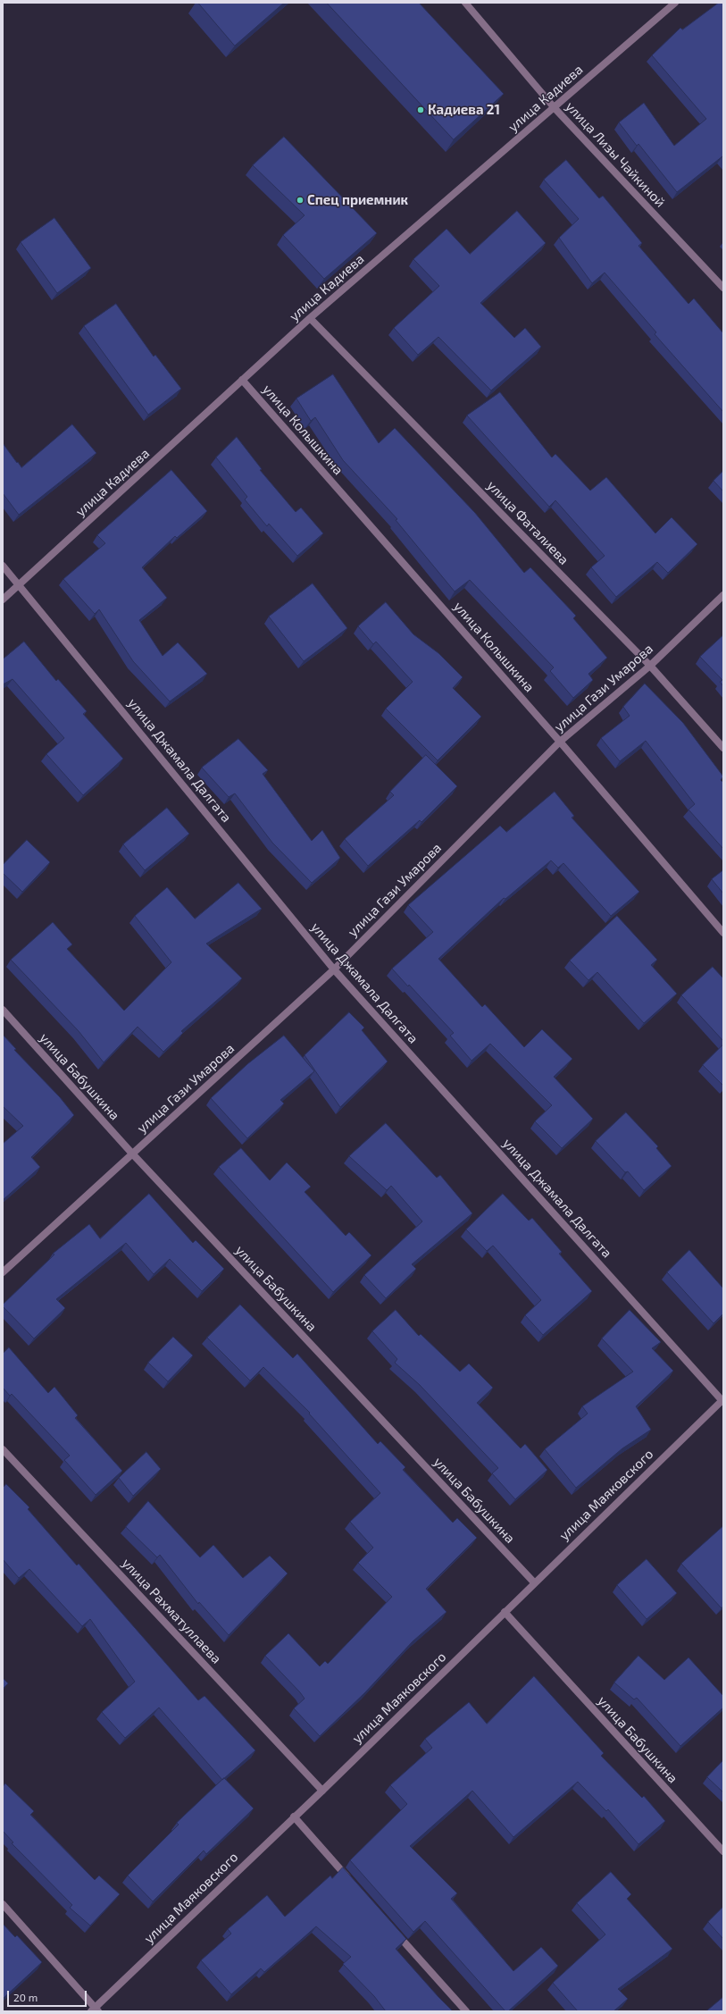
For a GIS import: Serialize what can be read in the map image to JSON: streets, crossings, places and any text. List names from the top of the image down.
{
  "streets": {
    "street": [
      "улица Кадиева",
      "улица Лизы Чайкиной",
      "улица Колышкина",
      "улица Фаталиева",
      "улица Гази Умарова",
      "улица Джамала Далгата",
      "улица Бабушкина",
      "улица Маяковского",
      "улица Рахматуллаева"
    ]
  },
  "crossings": [
    ["улица Кадиева", "улица Лизы Чайкиной"],
    ["улица Кадиева", "улица Колышкина"],
    ["улица Кадиева", "улица Фаталиева"],
    ["улица Кадиева", "улица Джамала Далгата"],
    ["улица Колышкина", "улица Гази Умарова"],
    ["улица Фаталиева", "улица Гази Умарова"],
    ["улица Гази Умарова", "улица Джамала Далгата"],
    ["улица Гази Умарова", "улица Бабушкина"],
    ["улица Джамала Далгата", "улица Маяковского"],
    ["улица Бабушкина", "улица Маяковского"],
    ["улица Маяковского", "улица Рахматуллаева"]
  ],
  "places": ["Кадиева 21", "Спец приемник"],
  "scale_bar": "20 m"
}
